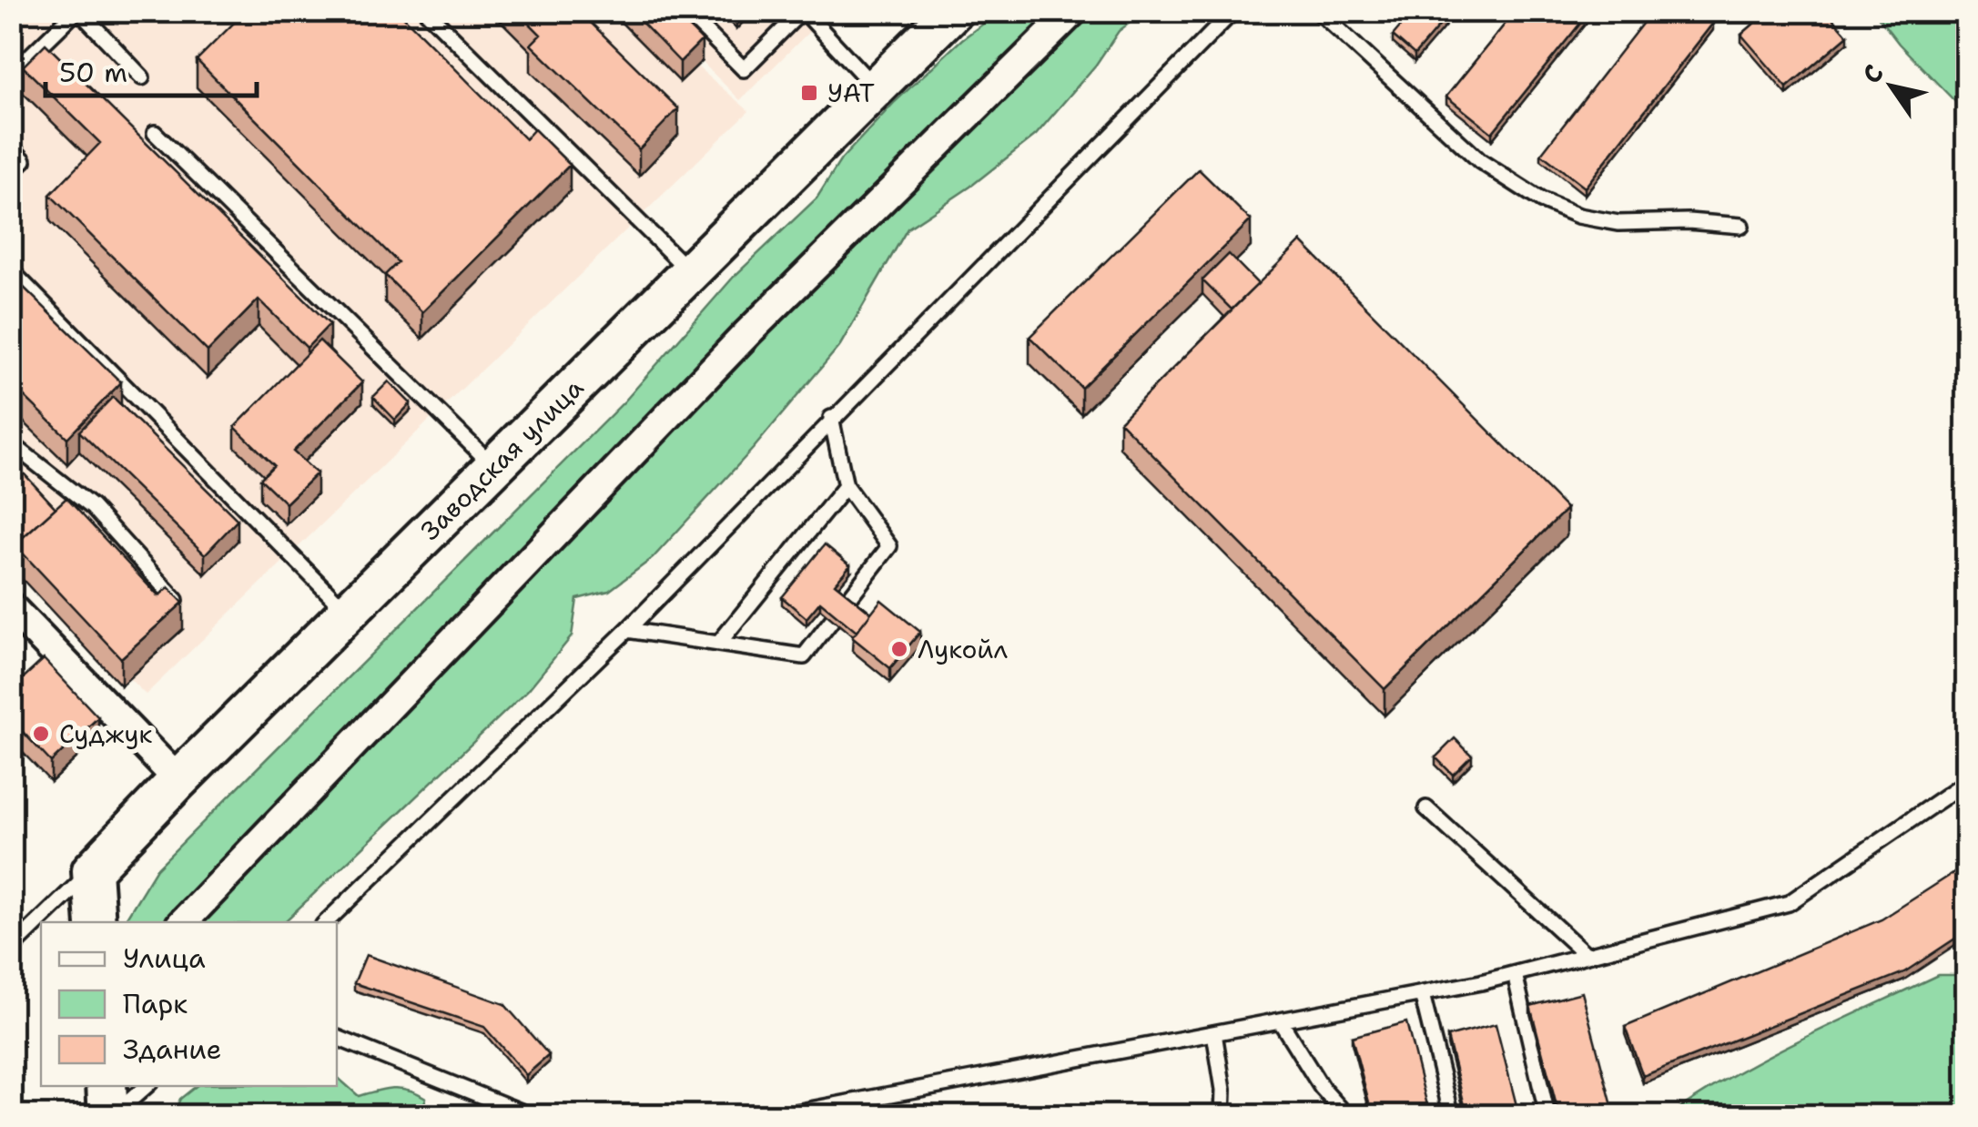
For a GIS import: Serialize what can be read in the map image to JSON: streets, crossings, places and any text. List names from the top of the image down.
{
  "streets": {
    "main road": ["Заводская улица"]
  },
  "places": {
    "transit": ["УАТ"],
    "other": ["Лукойл", "Суджук"]
  },
  "legend": ["Улица", "Парк", "Здание"],
  "scale_bar": "50 m",
  "north": "top left"
}
